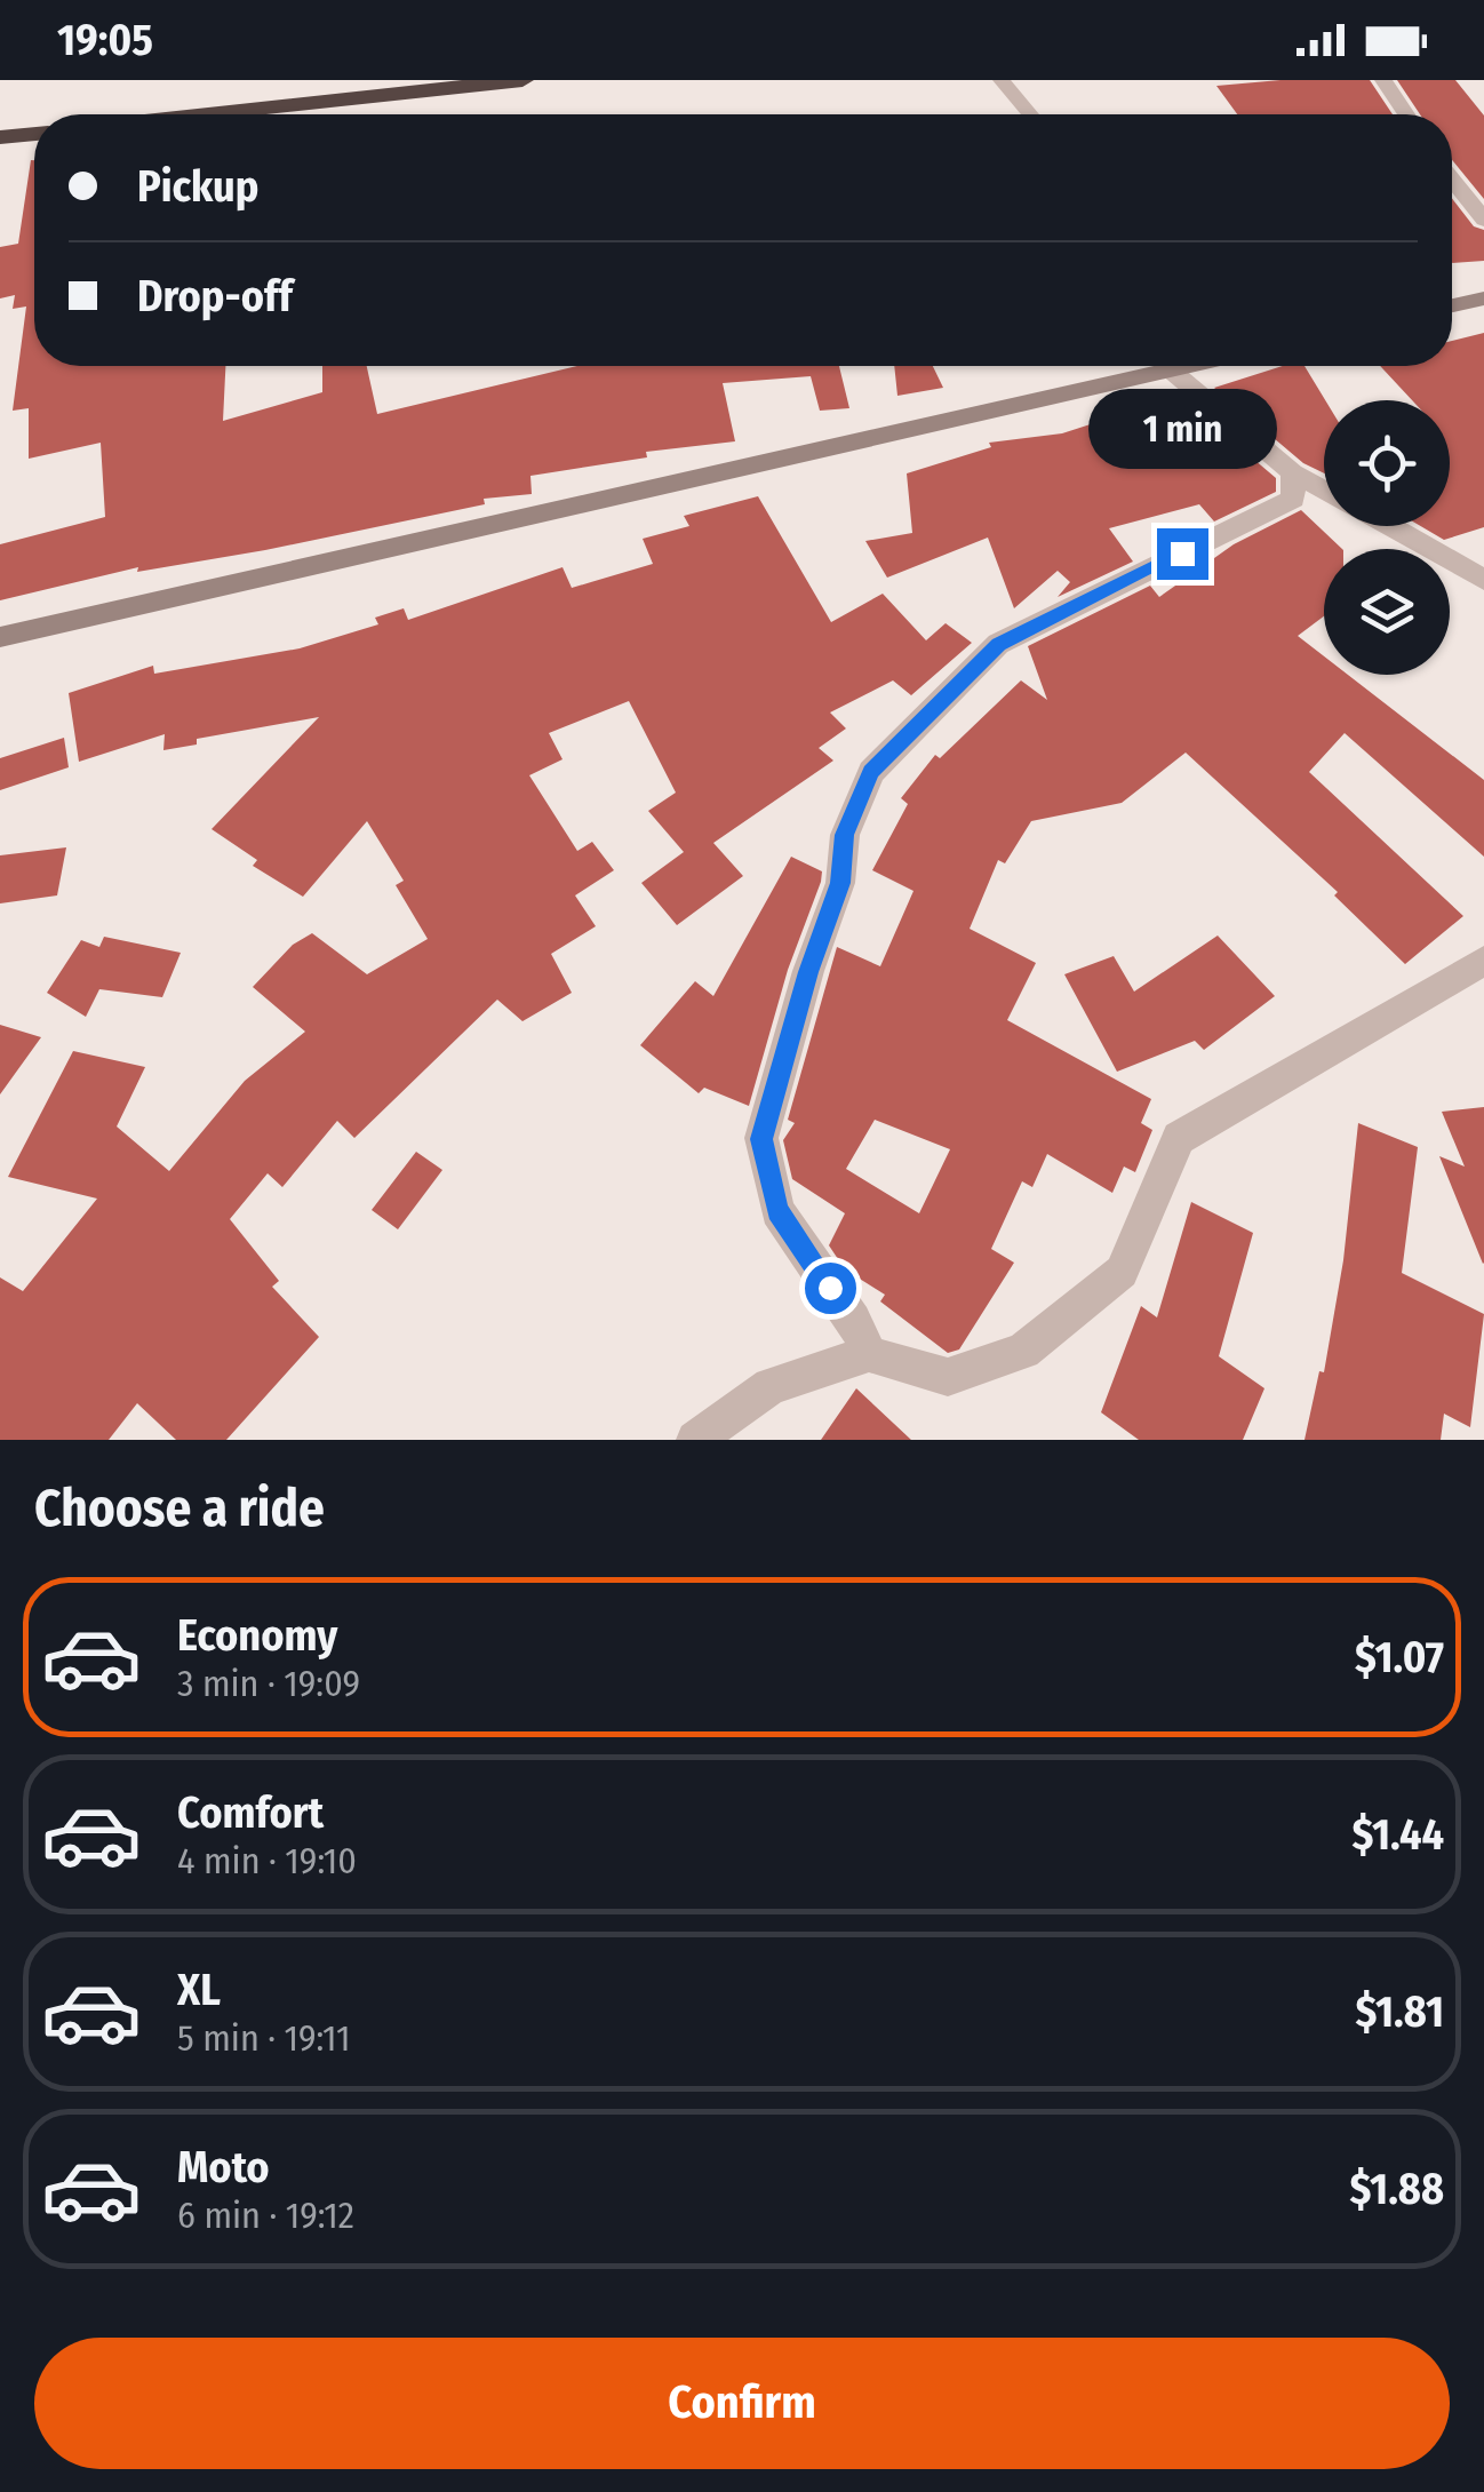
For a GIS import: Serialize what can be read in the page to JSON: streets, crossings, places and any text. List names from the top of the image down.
{
  "page": {
    "status": "19:05",
    "banner": ["Pickup", "Drop-off"],
    "bubble": "1 min",
    "heading": "Choose a ride",
    "list": [
      {
        "name": "Economy",
        "note": "3 min · 19:09",
        "value": "$1.07"
      },
      {
        "name": "Comfort",
        "note": "4 min · 19:10",
        "value": "$1.44"
      },
      {
        "name": "XL",
        "note": "5 min · 19:11",
        "value": "$1.81"
      },
      {
        "name": "Moto",
        "note": "6 min · 19:12",
        "value": "$1.88"
      }
    ],
    "buttons": "Confirm"
  }
}
